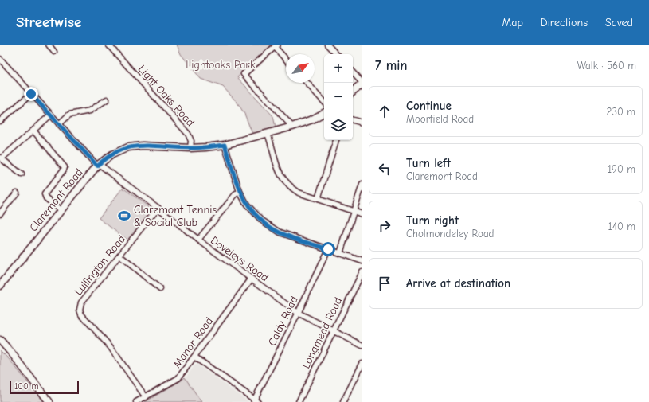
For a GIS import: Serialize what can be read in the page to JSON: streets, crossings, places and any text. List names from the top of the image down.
{
  "streets": {
    "main road": ["Claremont Road"],
    "street": [
      "Light Oaks Road",
      "Doveleys Road",
      "Lullington Road",
      "Caldy Road",
      "Longmead Road",
      "Manor Road"
    ]
  },
  "crossings": [
    ["Light Oaks Road", "Claremont Road"],
    ["Claremont Road", "Doveleys Road"],
    ["Doveleys Road", "Lullington Road"],
    ["Doveleys Road", "Caldy Road"],
    ["Doveleys Road", "Longmead Road"],
    ["Doveleys Road", "Manor Road"],
    ["Lullington Road", "Manor Road"]
  ],
  "parks": ["Lightoaks Park"],
  "places": {
    "sports": ["Claremont Tennis & Social Club"]
  },
  "scale_bar": "100 m",
  "north": "top right",
  "page": {
    "header": "Streetwise",
    "nav": ["Map", "Directions", "Saved"],
    "heading": ["7 min", "Walk · 560 m"],
    "map_buttons": ["+", "−"],
    "list": [
      ["Continue", "Moorfield Road", "230 m"],
      ["Turn left", "Claremont Road", "190 m"],
      ["Turn right", "Cholmondeley Road", "140 m"],
      "Arrive at destination"
    ],
    "scale": "100 m"
  }
}
